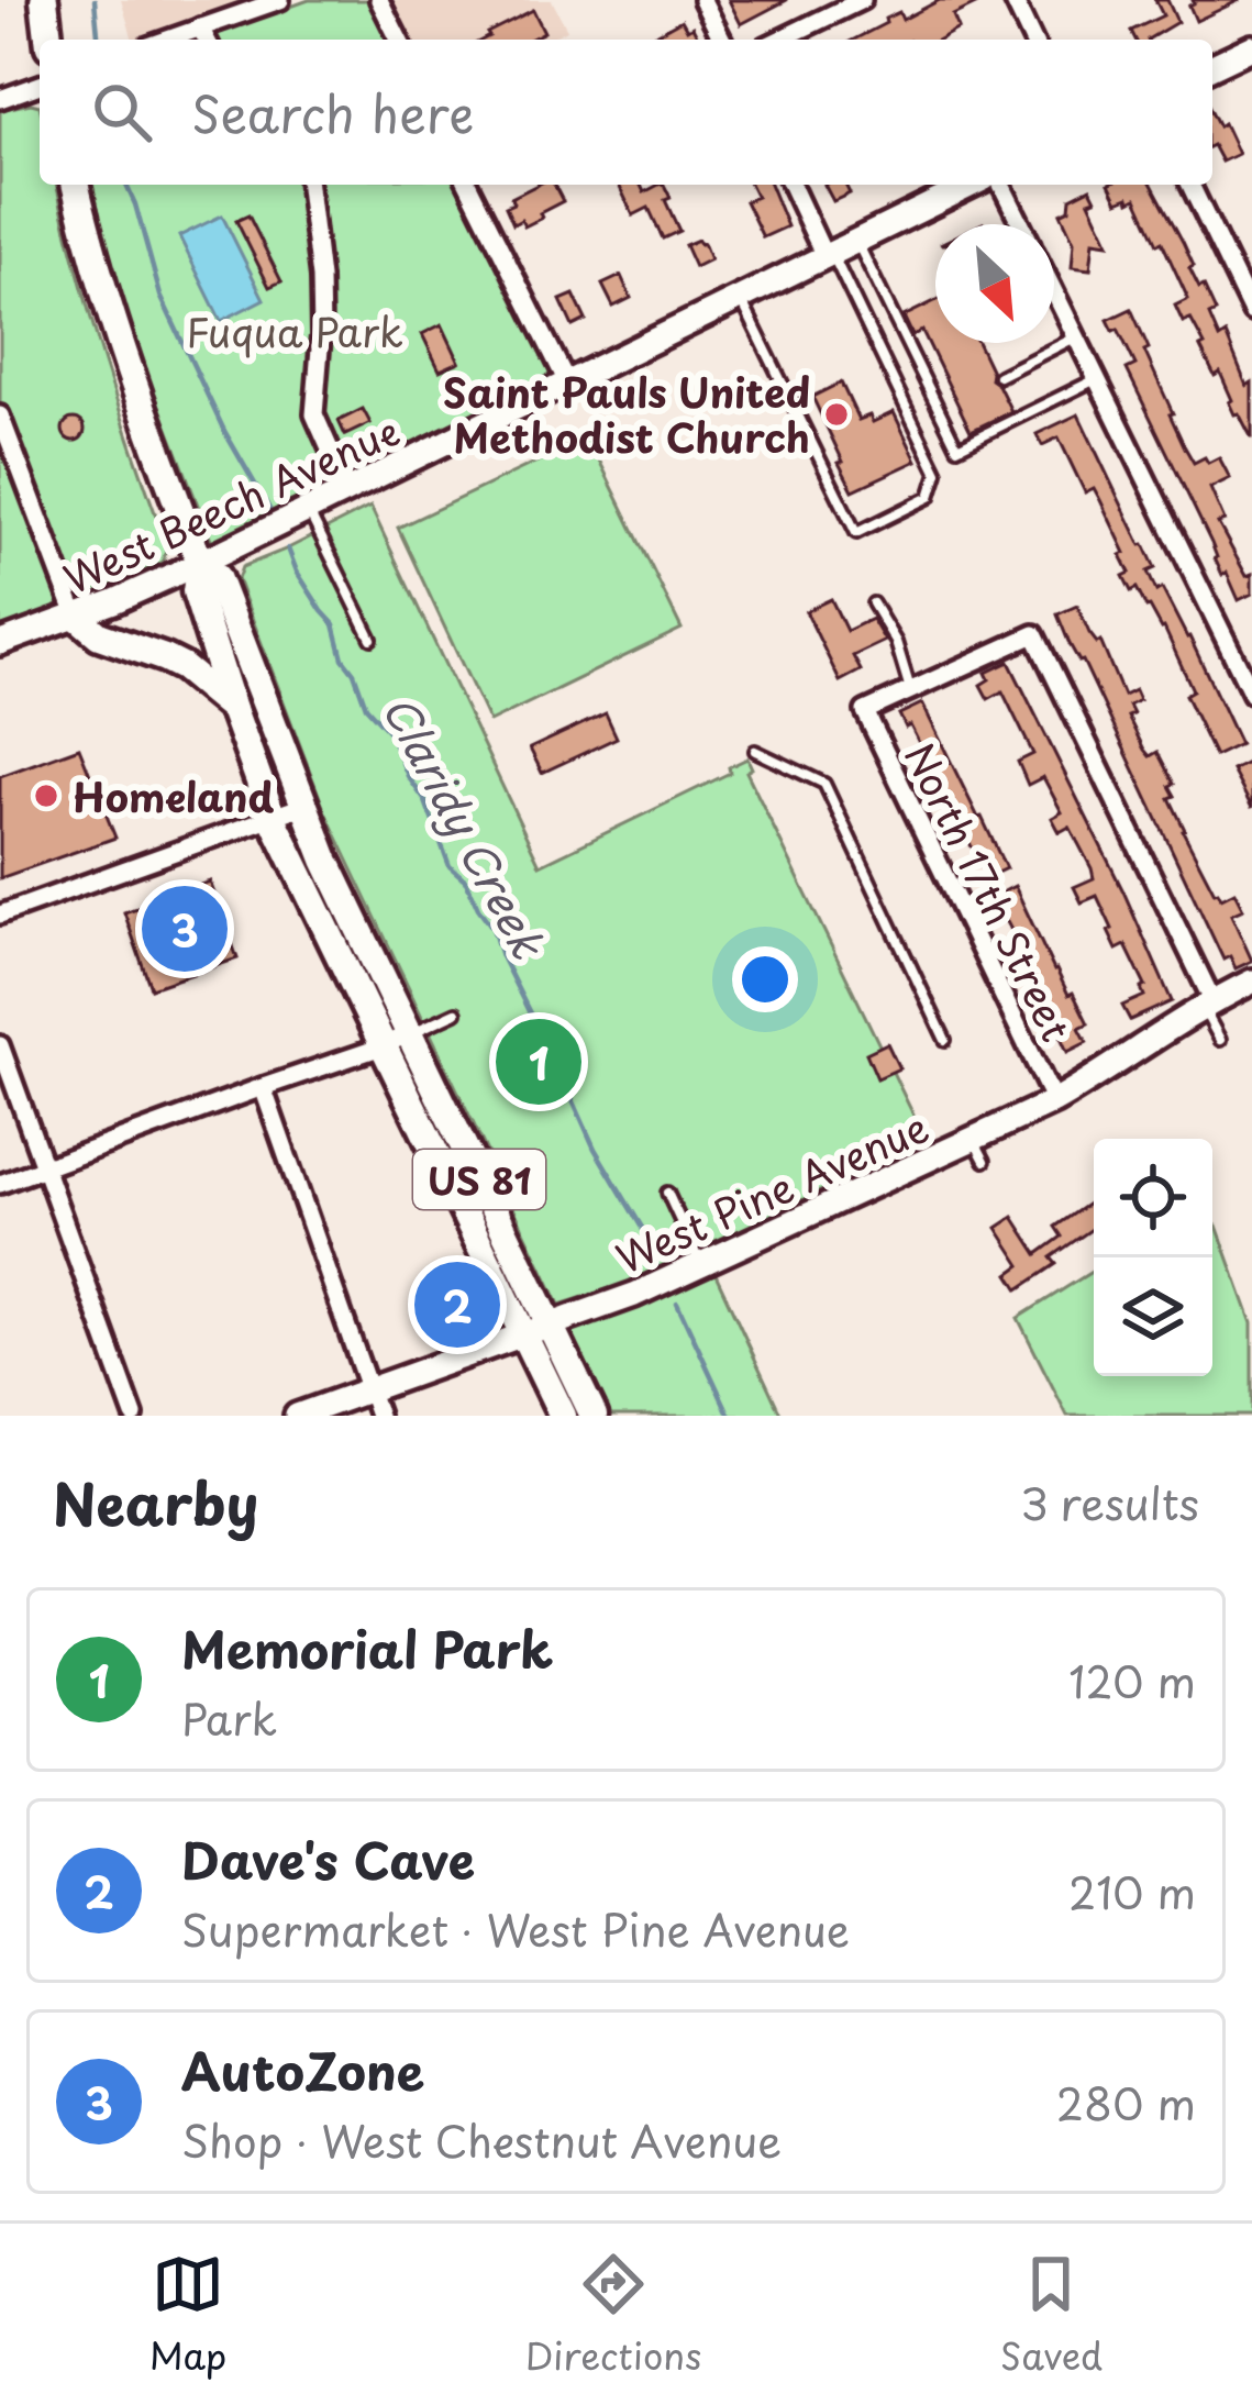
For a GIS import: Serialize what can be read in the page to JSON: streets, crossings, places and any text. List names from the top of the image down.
{
  "streets": {
    "main road": ["US 81"],
    "street": ["West Beech Avenue", "North 17th Street", "West Pine Avenue"]
  },
  "crossings": [
    ["West Beech Avenue", "US 81"],
    ["North 17th Street", "West Pine Avenue"],
    ["US 81", "West Pine Avenue"]
  ],
  "water": ["Claridy Creek"],
  "parks": ["Fuqua Park"],
  "places": ["Saint Pauls United Methodist Church", "Homeland"],
  "north": "bottom right",
  "page": {
    "search": "Search here",
    "pins": ["3", "1", "2"],
    "heading": ["Nearby", "3 results"],
    "list": [
      {
        "mark": "1",
        "name": "Memorial Park",
        "note": "Park",
        "value": "120 m"
      },
      {
        "mark": "2",
        "name": "Dave's Cave",
        "note": "Supermarket · West Pine Avenue",
        "value": "210 m"
      },
      {
        "mark": "3",
        "name": "AutoZone",
        "note": "Shop · West Chestnut Avenue",
        "value": "280 m"
      }
    ],
    "nav": ["Map", "Directions", "Saved"]
  }
}
